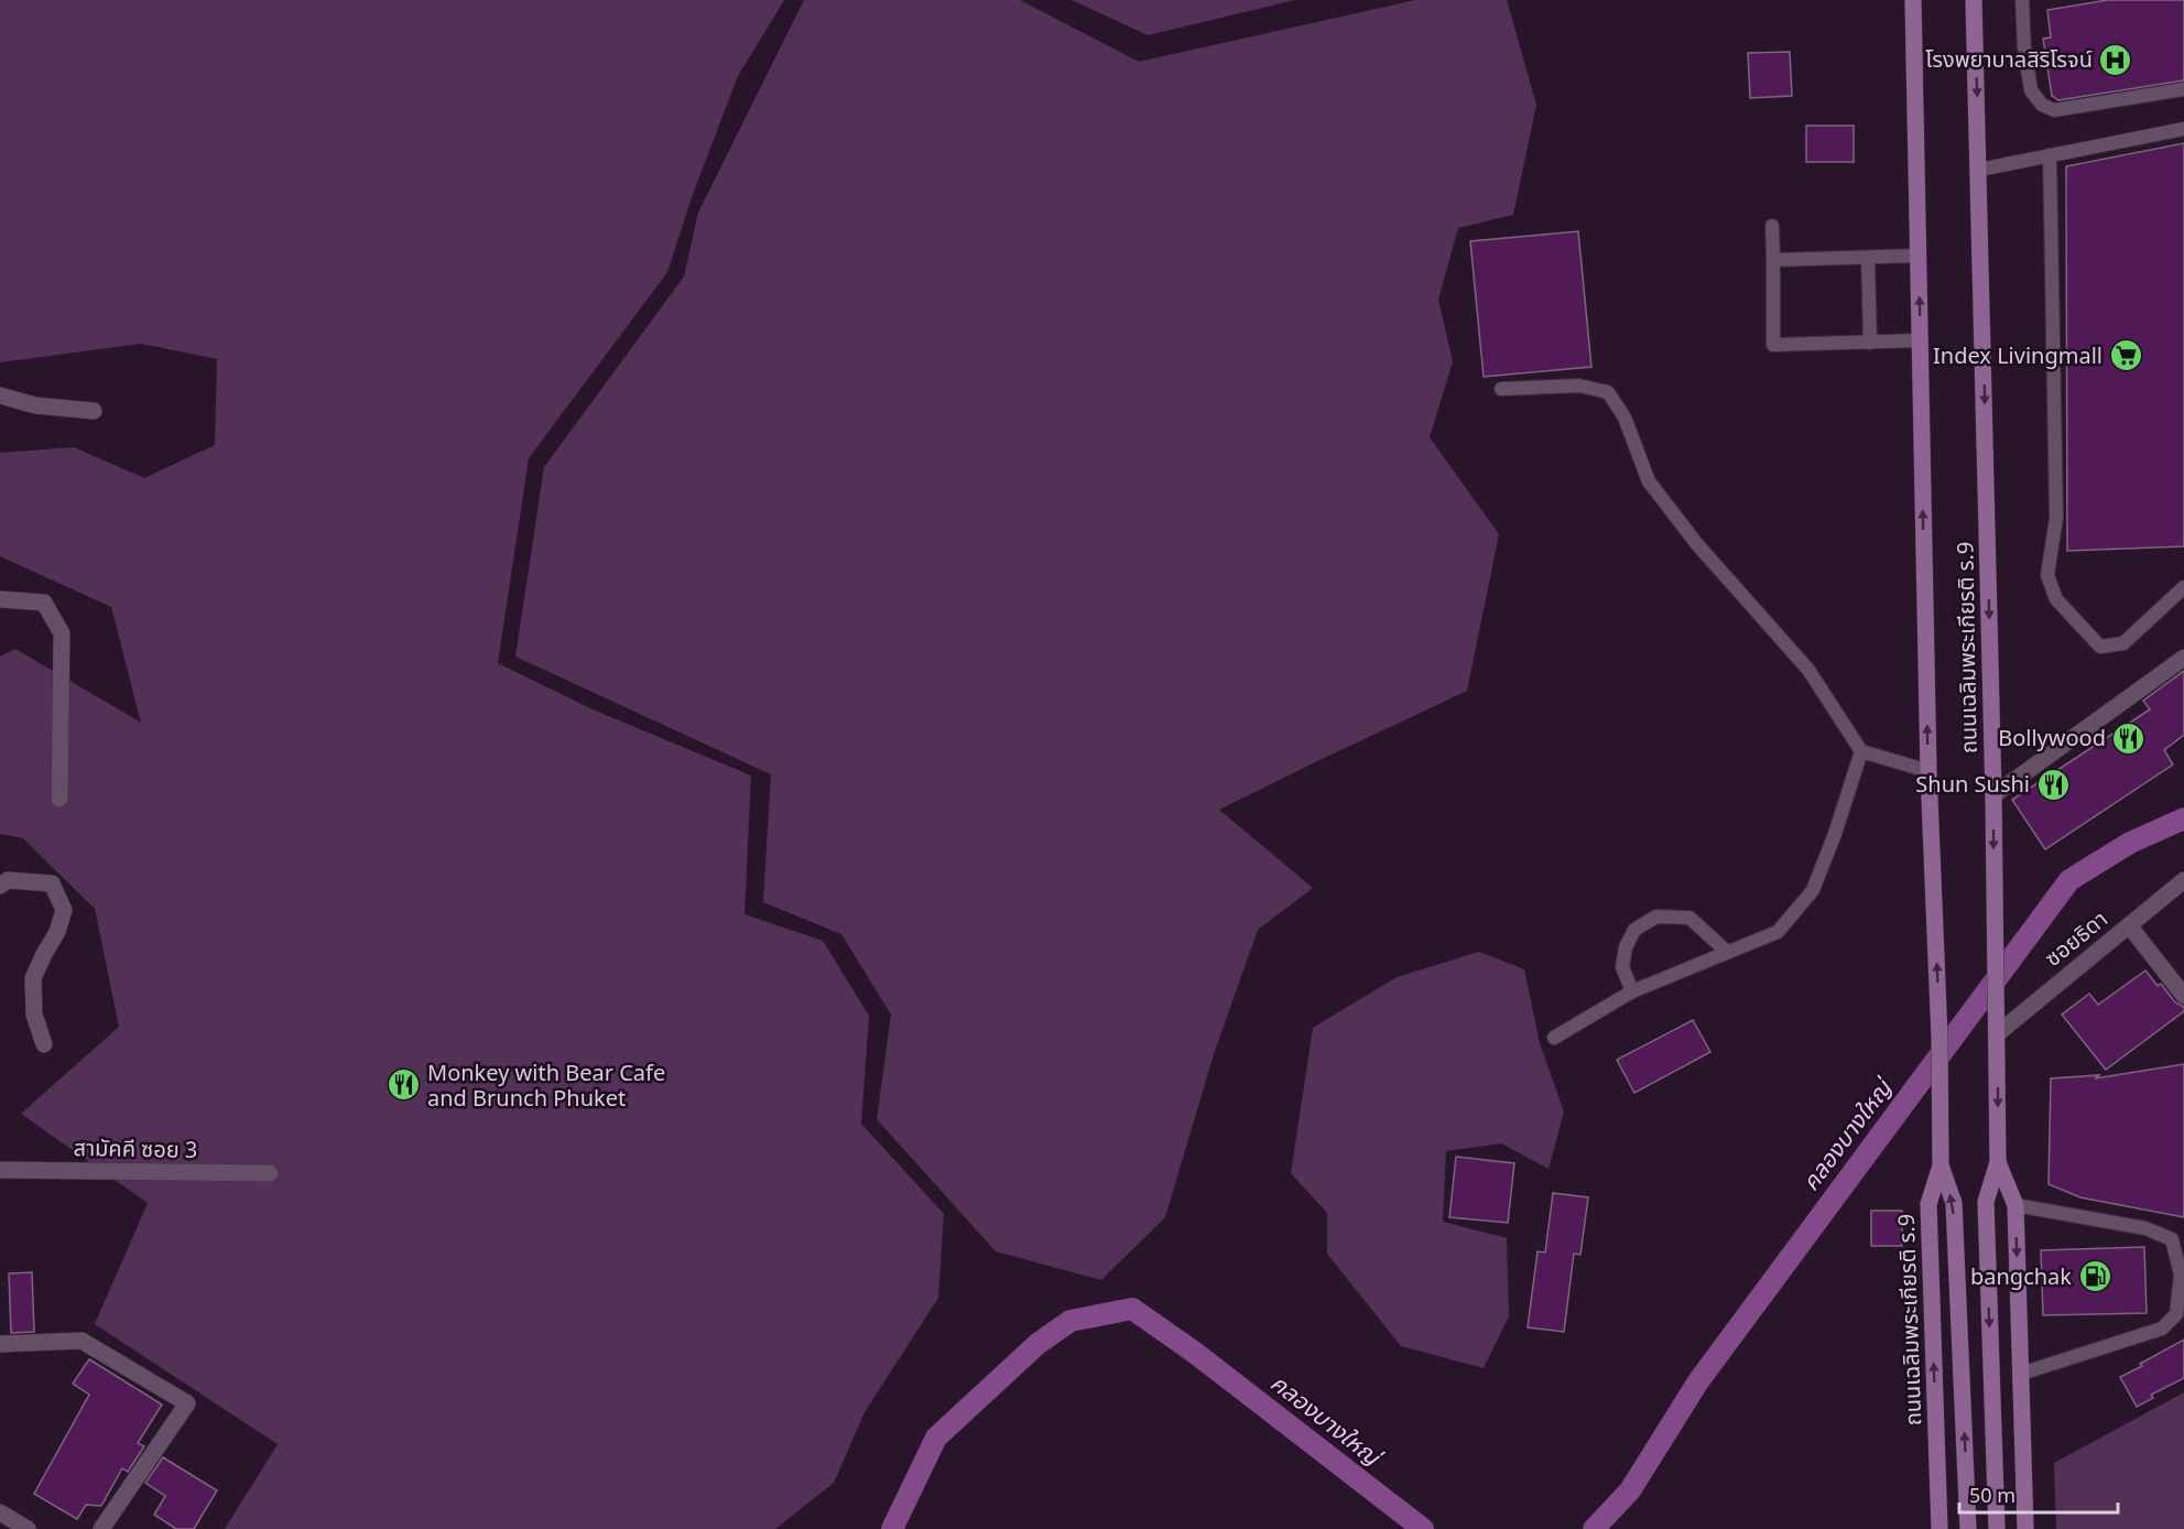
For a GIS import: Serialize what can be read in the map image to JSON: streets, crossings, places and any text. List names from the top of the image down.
{
  "streets": {
    "main road": ["ถนนเฉลิมพระเกียรติ ร.9"],
    "street": ["ซอยธิดา", "สามัคคี ซอย 3"]
  },
  "crossings": [
    ["ถนนเฉลิมพระเกียรติ ร.9", "ซอยธิดา"]
  ],
  "water": ["คลองบางใหญ่"],
  "places": {
    "hospital": ["โรงพยาบาลสิริโรจน์"],
    "supermarket": ["Index Livingmall"],
    "restaurant": ["Bollywood", "Shun Sushi", "Monkey with Bear Cafe and Brunch Phuket"],
    "fuel station": ["bangchak"]
  },
  "scale_bar": "50 m"
}
